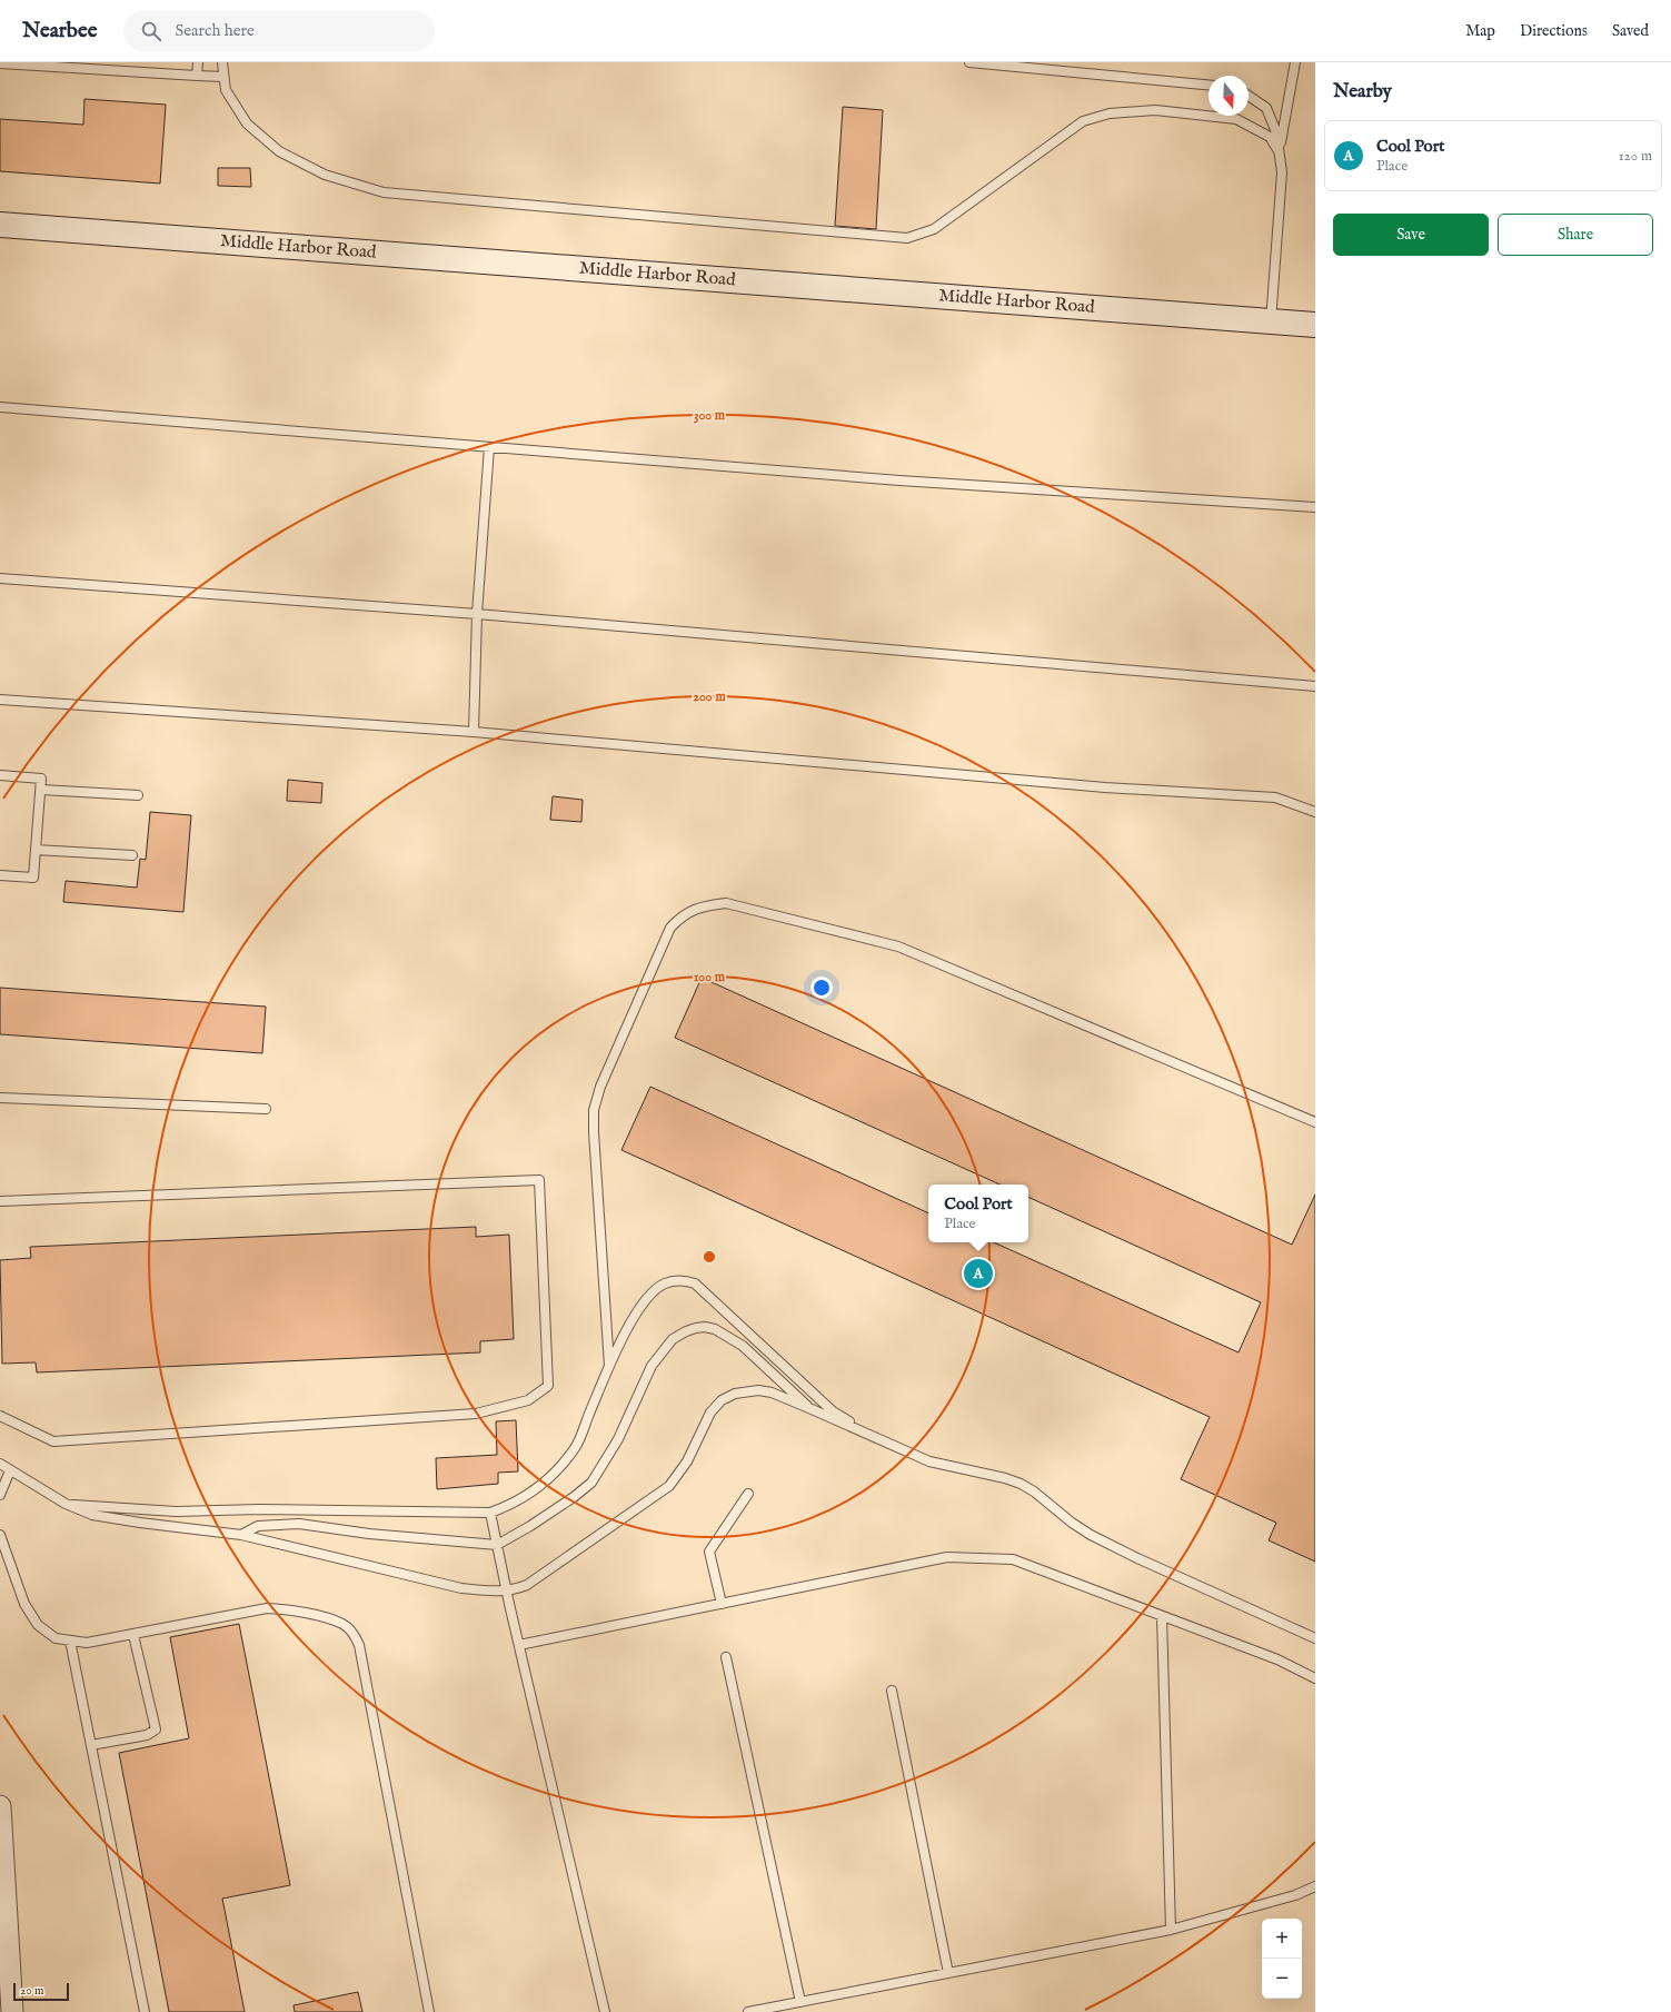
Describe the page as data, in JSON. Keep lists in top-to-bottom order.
{
  "streets": {
    "main road": ["Middle Harbor Road"]
  },
  "scale_bar": "20 m",
  "north": "bottom",
  "page": {
    "header": "Nearbee",
    "search": "Search here",
    "nav": ["Map", "Directions", "Saved"],
    "heading": "Nearby",
    "list": [
      {
        "mark": "A",
        "name": "Cool Port",
        "note": "Place",
        "value": "120 m"
      }
    ],
    "buttons": ["Save", "Share"],
    "popup": ["Cool Port", "Place"],
    "pins": "A",
    "map_buttons": ["+", "−"],
    "scale": "20 m"
  },
  "rings": ["300 m", "200 m", "100 m"]
}
